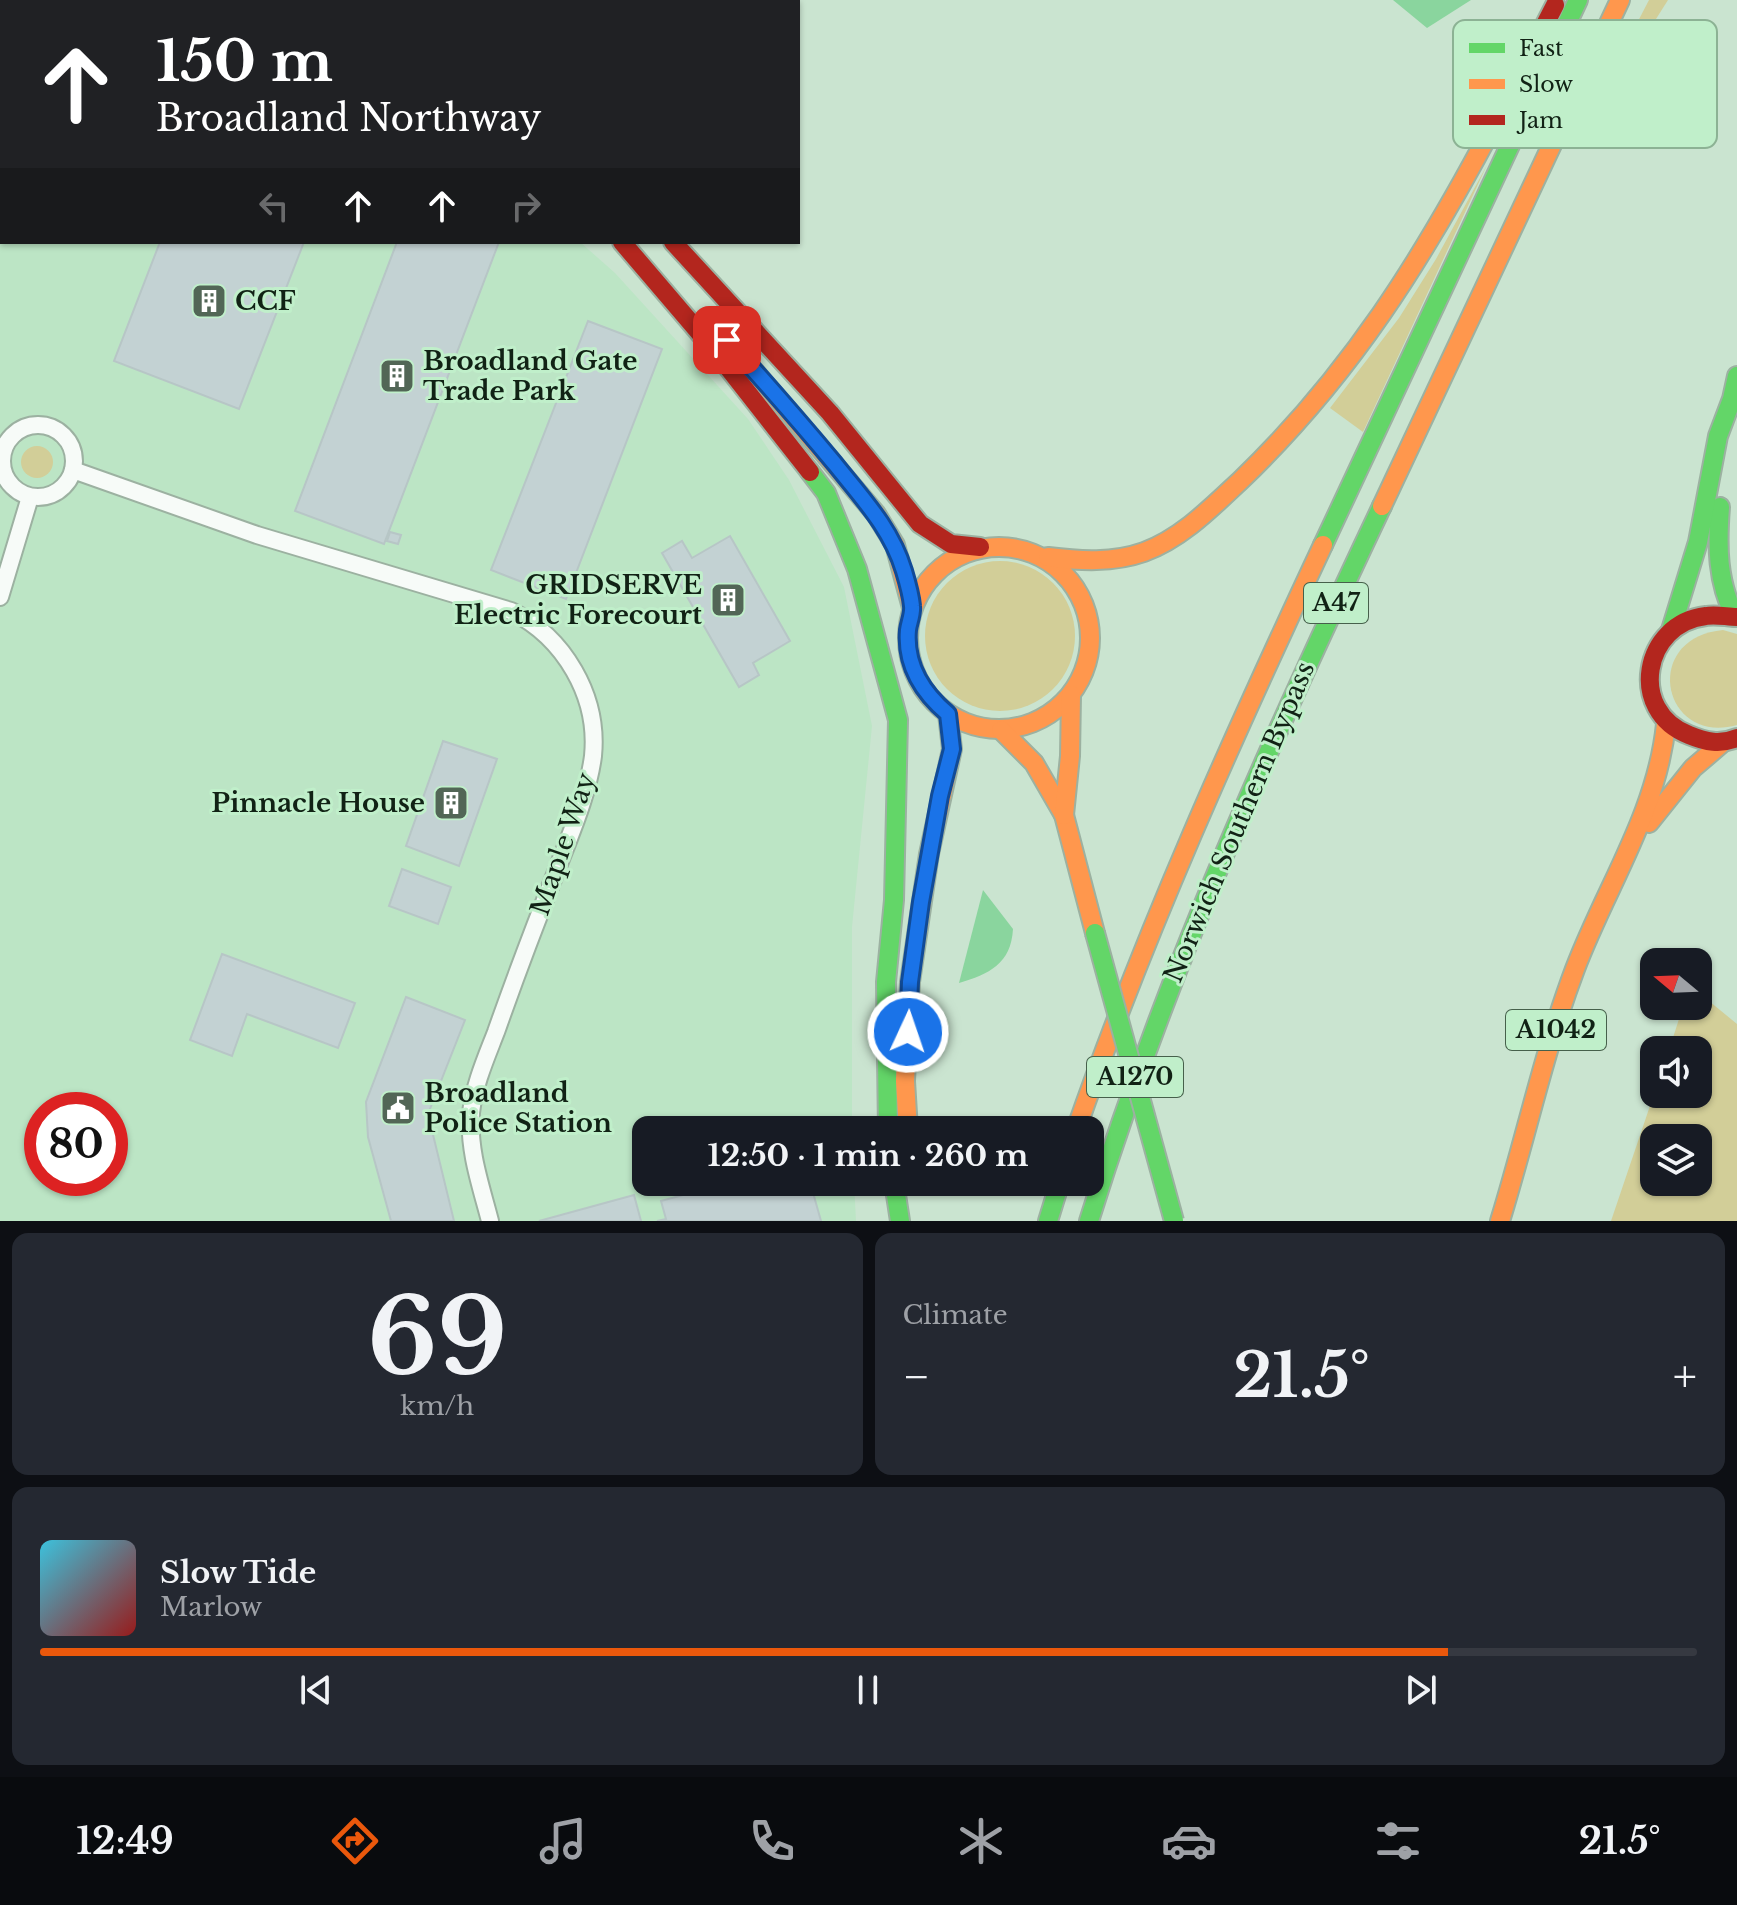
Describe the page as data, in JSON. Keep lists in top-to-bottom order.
{
  "streets": {
    "highway": [
      "A47",
      "Norwich Southern Bypass",
      "A1042",
      "A1270"
    ],
    "street": ["Maple Way"]
  },
  "places": {
    "building": [
      "CCF",
      "Broadland Gate Trade Park",
      "GRIDSERVE Electric Forecourt",
      "Pinnacle House"
    ],
    "public building": ["Broadland Police Station"]
  },
  "legend": ["Fast", "Slow", "Jam"],
  "north": "left",
  "page": {
    "turn": ["150 m", "Broadland Northway"],
    "limit": "80",
    "trip": "12:50 · 1 min · 260 m",
    "tile": [
      ["69", "km/h"],
      "Climate"
    ],
    "heat": ["−", "21.5°", "+"],
    "song": ["Slow Tide", "Marlow"],
    "tabs": ["12:49", "21.5°"]
  }
}
